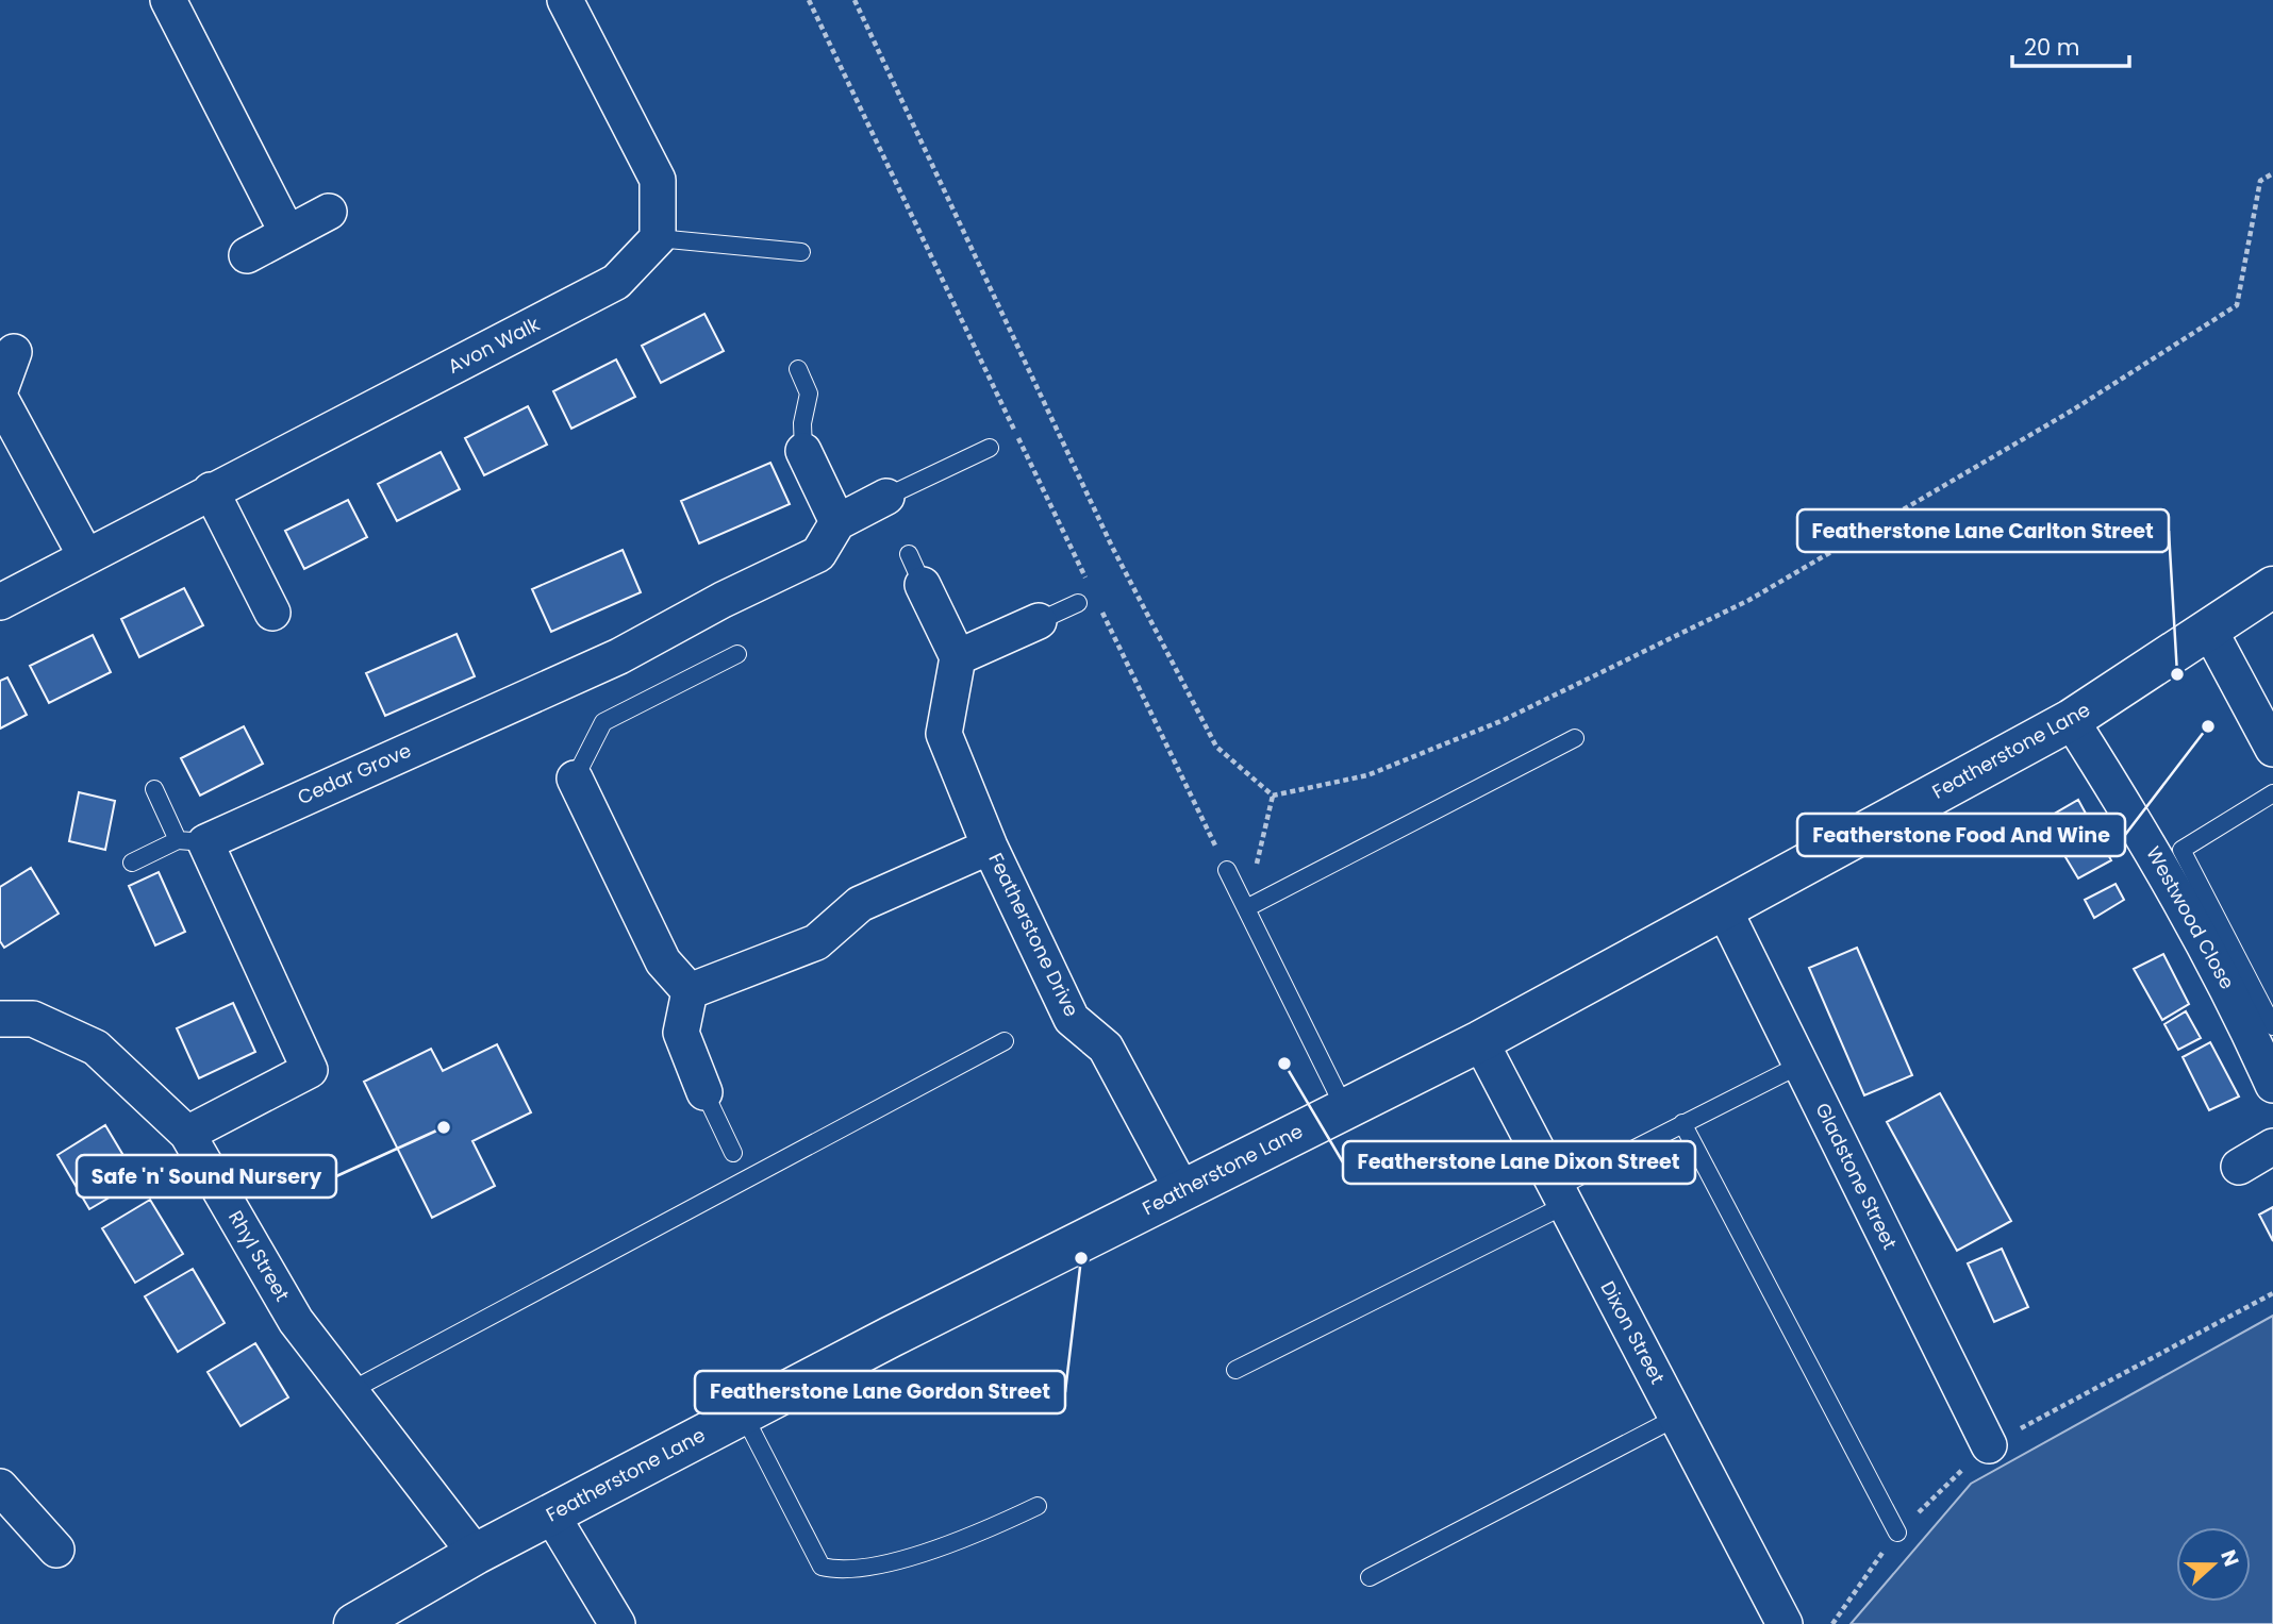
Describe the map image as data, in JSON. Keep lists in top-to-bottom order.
{
  "streets": {
    "main road": ["Featherstone Lane"],
    "street": [
      "Avon Walk",
      "Cedar Grove",
      "Westwood Close",
      "Featherstone Drive",
      "Gladstone Street",
      "Rhyl Street",
      "Dixon Street"
    ]
  },
  "crossings": [
    ["Featherstone Lane", "Westwood Close"],
    ["Featherstone Lane", "Featherstone Drive"],
    ["Featherstone Lane", "Gladstone Street"],
    ["Featherstone Lane", "Rhyl Street"],
    ["Featherstone Lane", "Dixon Street"]
  ],
  "places": [
    "Featherstone Lane Carlton Street",
    "Featherstone Food And Wine",
    "Featherstone Lane Dixon Street",
    "Safe 'n' Sound Nursery",
    "Featherstone Lane Gordon Street"
  ],
  "scale_bar": "20 m",
  "north": "right"
}
